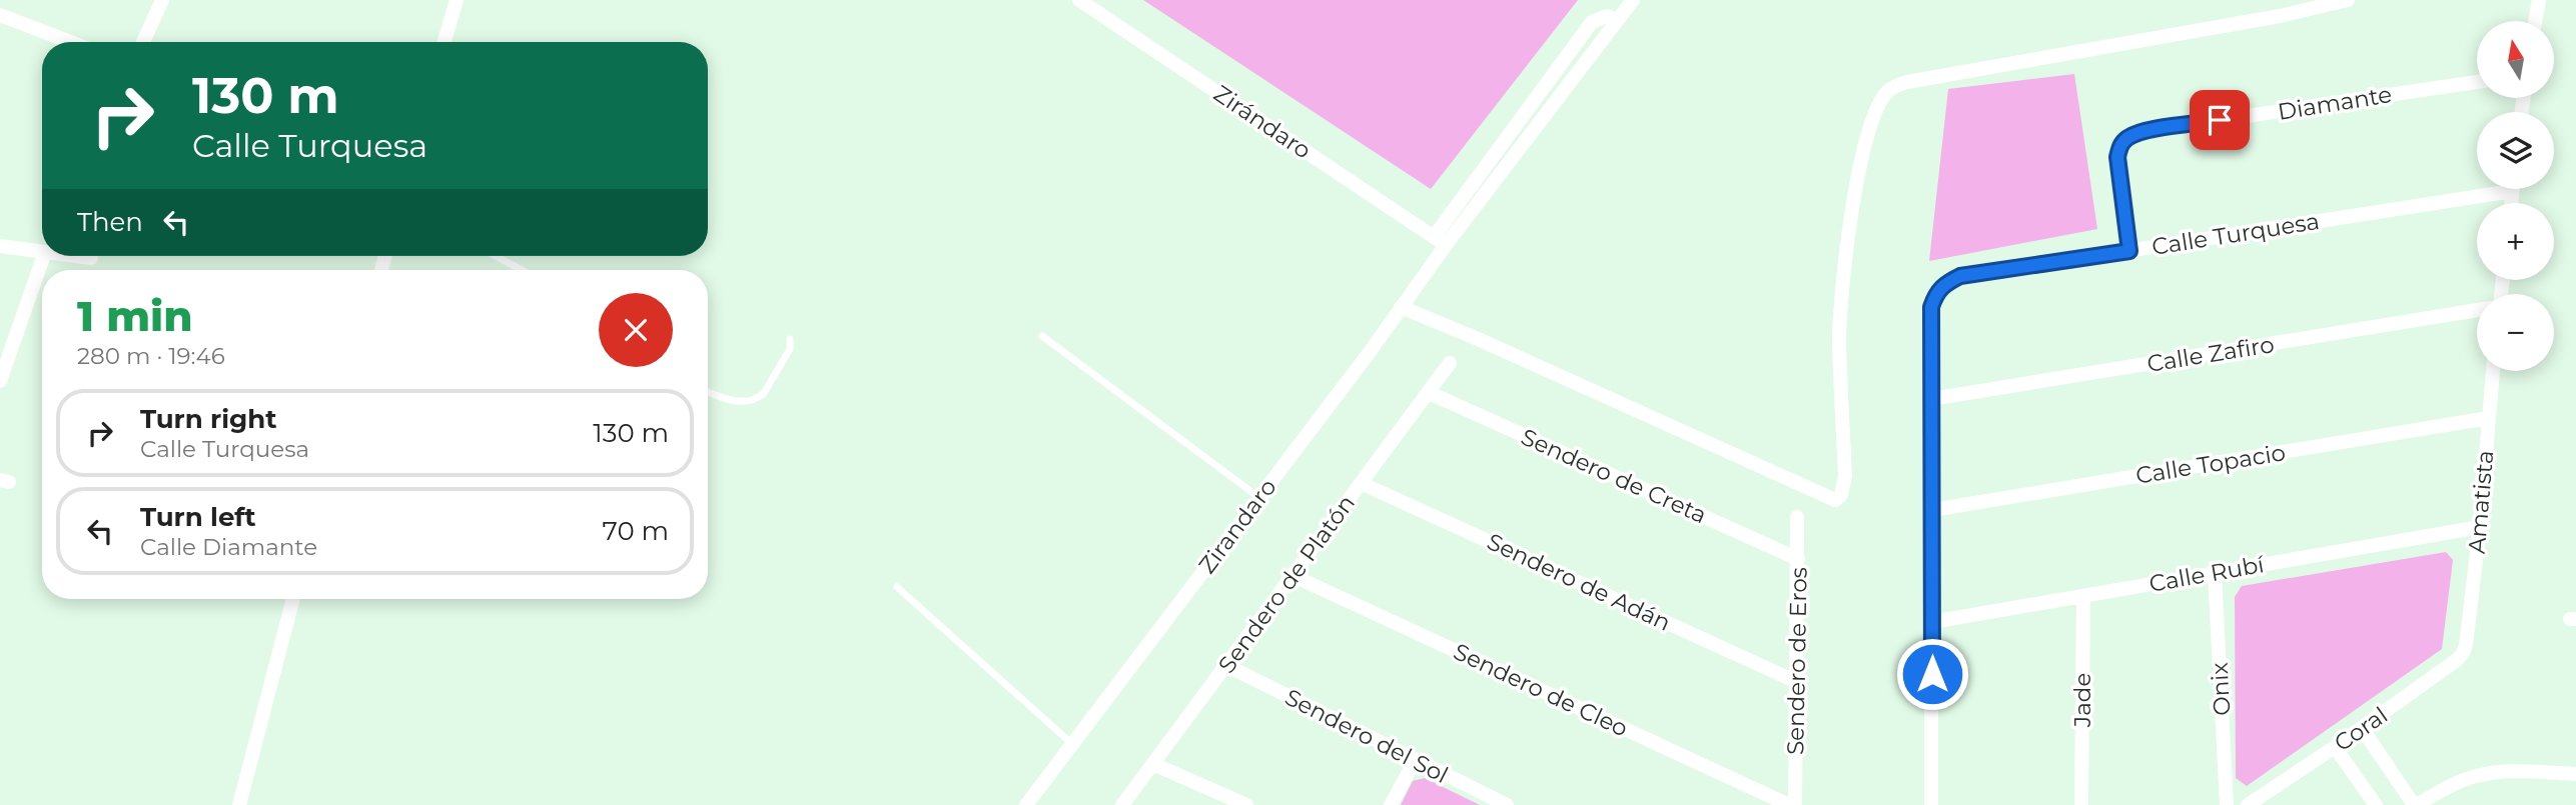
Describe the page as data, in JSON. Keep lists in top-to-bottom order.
{
  "streets": {
    "street": [
      "Diamante",
      "Zirándaro",
      "Calle Turquesa",
      "Calle Zafiro",
      "Calle Topacio",
      "Sendero de Creta",
      "Amatista",
      "Zirandaro",
      "Calle Rubí",
      "Sendero de Adán",
      "Sendero de Platón",
      "Sendero de Eros",
      "Onix",
      "Sendero de Cleo",
      "Jade",
      "Coral",
      "Sendero del Sol"
    ]
  },
  "crossings": [
    ["Diamante", "Calle Turquesa"],
    ["Zirándaro", "Zirandaro"],
    ["Calle Turquesa", "Calle Zafiro"],
    ["Calle Topacio", "Amatista"],
    ["Sendero de Creta", "Sendero de Platón"],
    ["Sendero de Creta", "Sendero de Eros"],
    ["Amatista", "Calle Rubí"],
    ["Amatista", "Coral"],
    ["Calle Rubí", "Onix"],
    ["Calle Rubí", "Jade"],
    ["Sendero de Adán", "Sendero de Platón"],
    ["Sendero de Adán", "Sendero de Eros"],
    ["Sendero de Platón", "Sendero de Cleo"],
    ["Sendero de Platón", "Sendero del Sol"]
  ],
  "north": "top",
  "page": {
    "map_buttons": ["+", "−"],
    "turn": ["130 m", "Calle Turquesa"],
    "then": "Then",
    "heading": ["1 min", "280 m · 19:46"],
    "list": [
      {
        "name": "Turn right",
        "note": "Calle Turquesa",
        "value": "130 m"
      },
      {
        "name": "Turn left",
        "note": "Calle Diamante",
        "value": "70 m"
      }
    ]
  }
}
